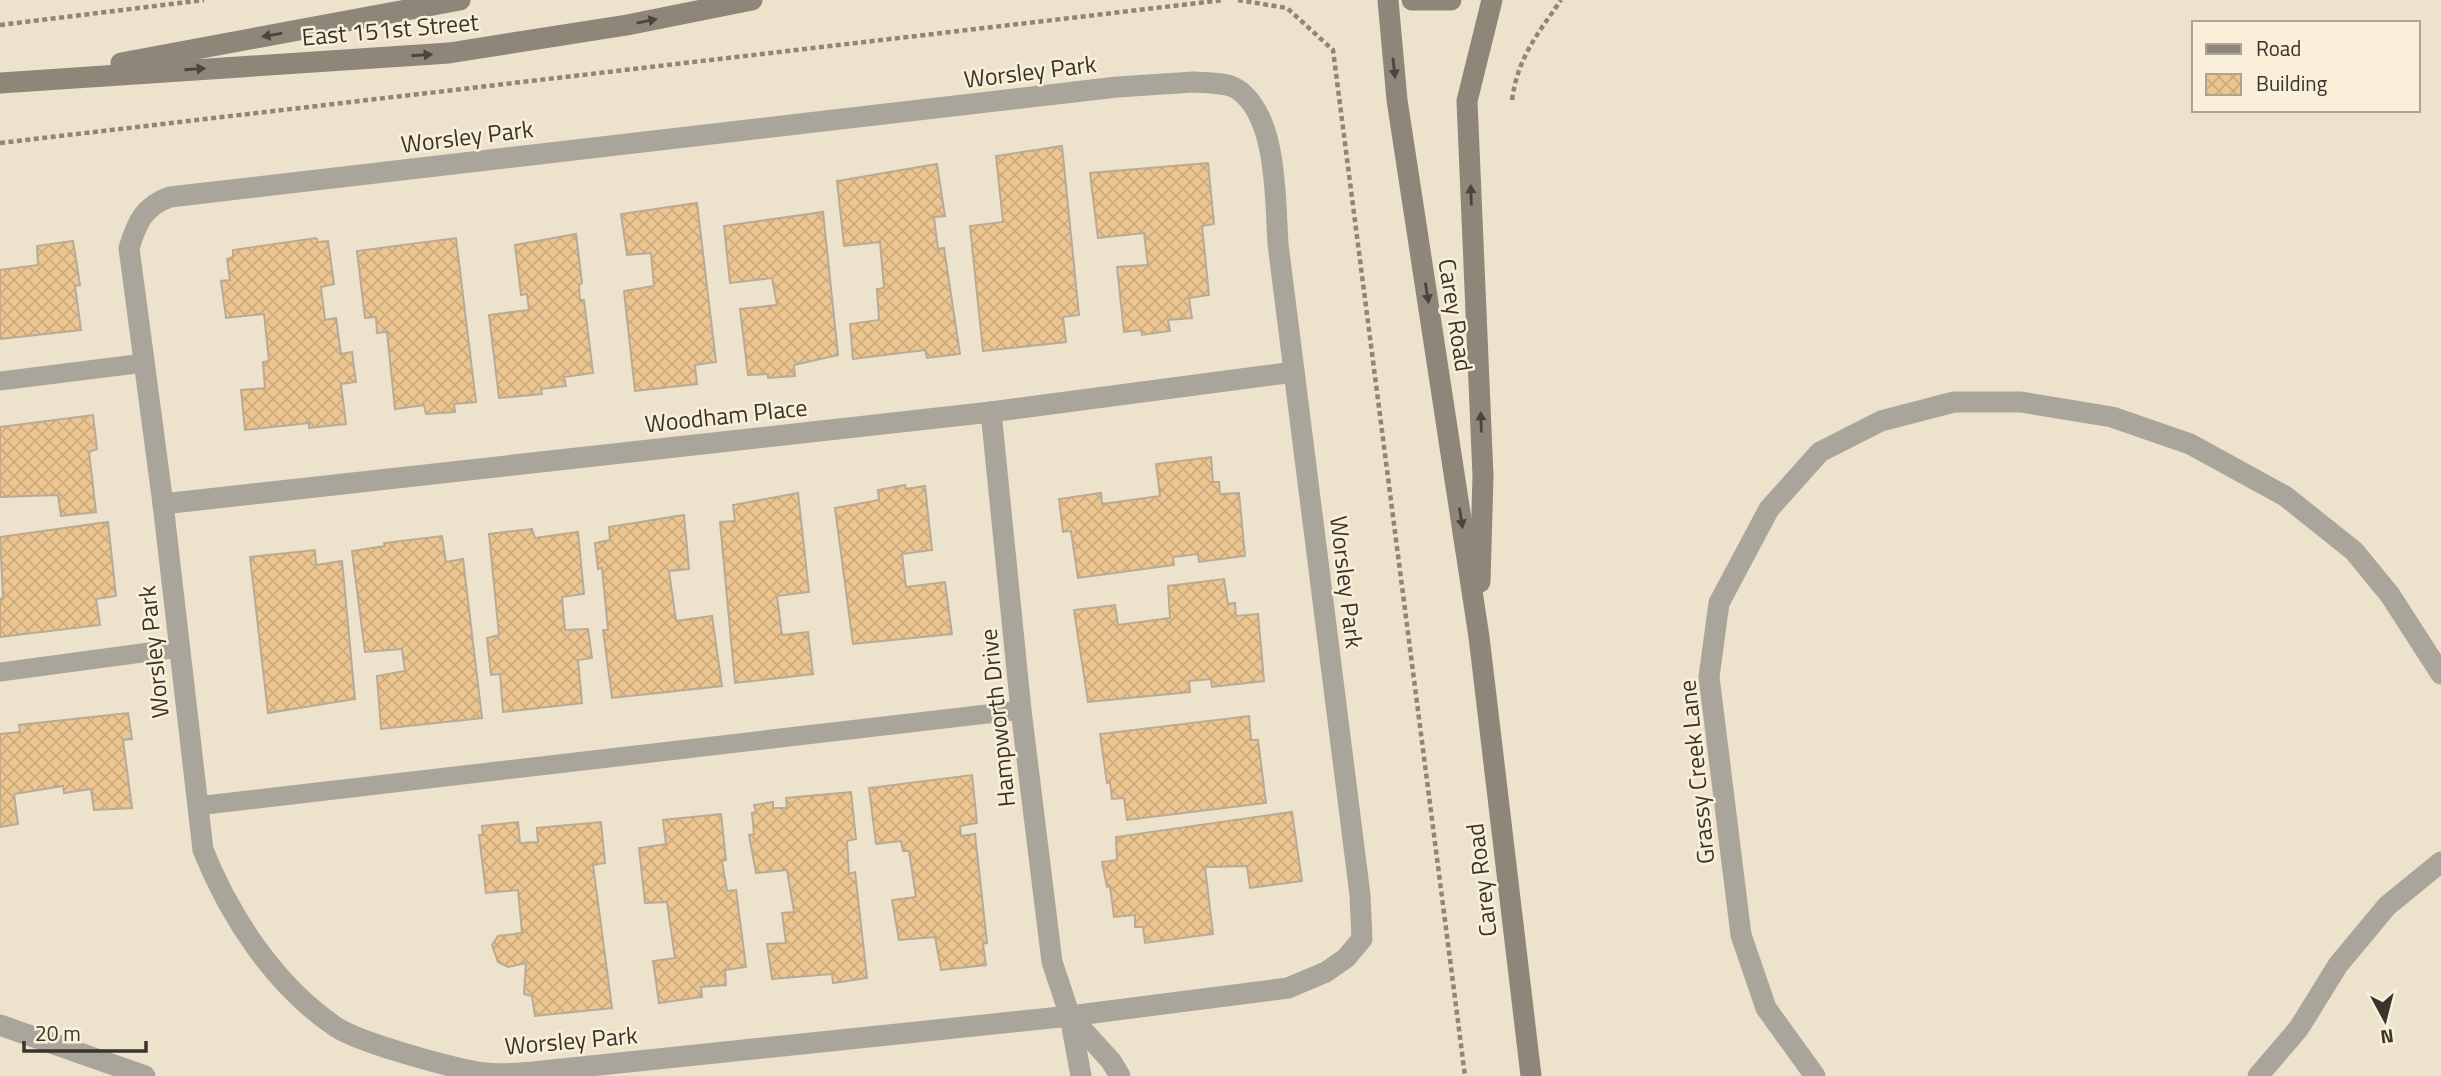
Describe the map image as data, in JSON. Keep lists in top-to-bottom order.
{
  "streets": {
    "street": [
      "East 151st Street",
      "Worsley Park",
      "Carey Road",
      "Woodham Place",
      "Hampworth Drive",
      "Grassy Creek Lane"
    ]
  },
  "crossings": [
    ["Worsley Park", "Woodham Place"],
    ["Worsley Park", "Hampworth Drive"],
    ["Woodham Place", "Hampworth Drive"]
  ],
  "legend": ["Road", "Building"],
  "scale_bar": "20 m",
  "north": "bottom"
}
